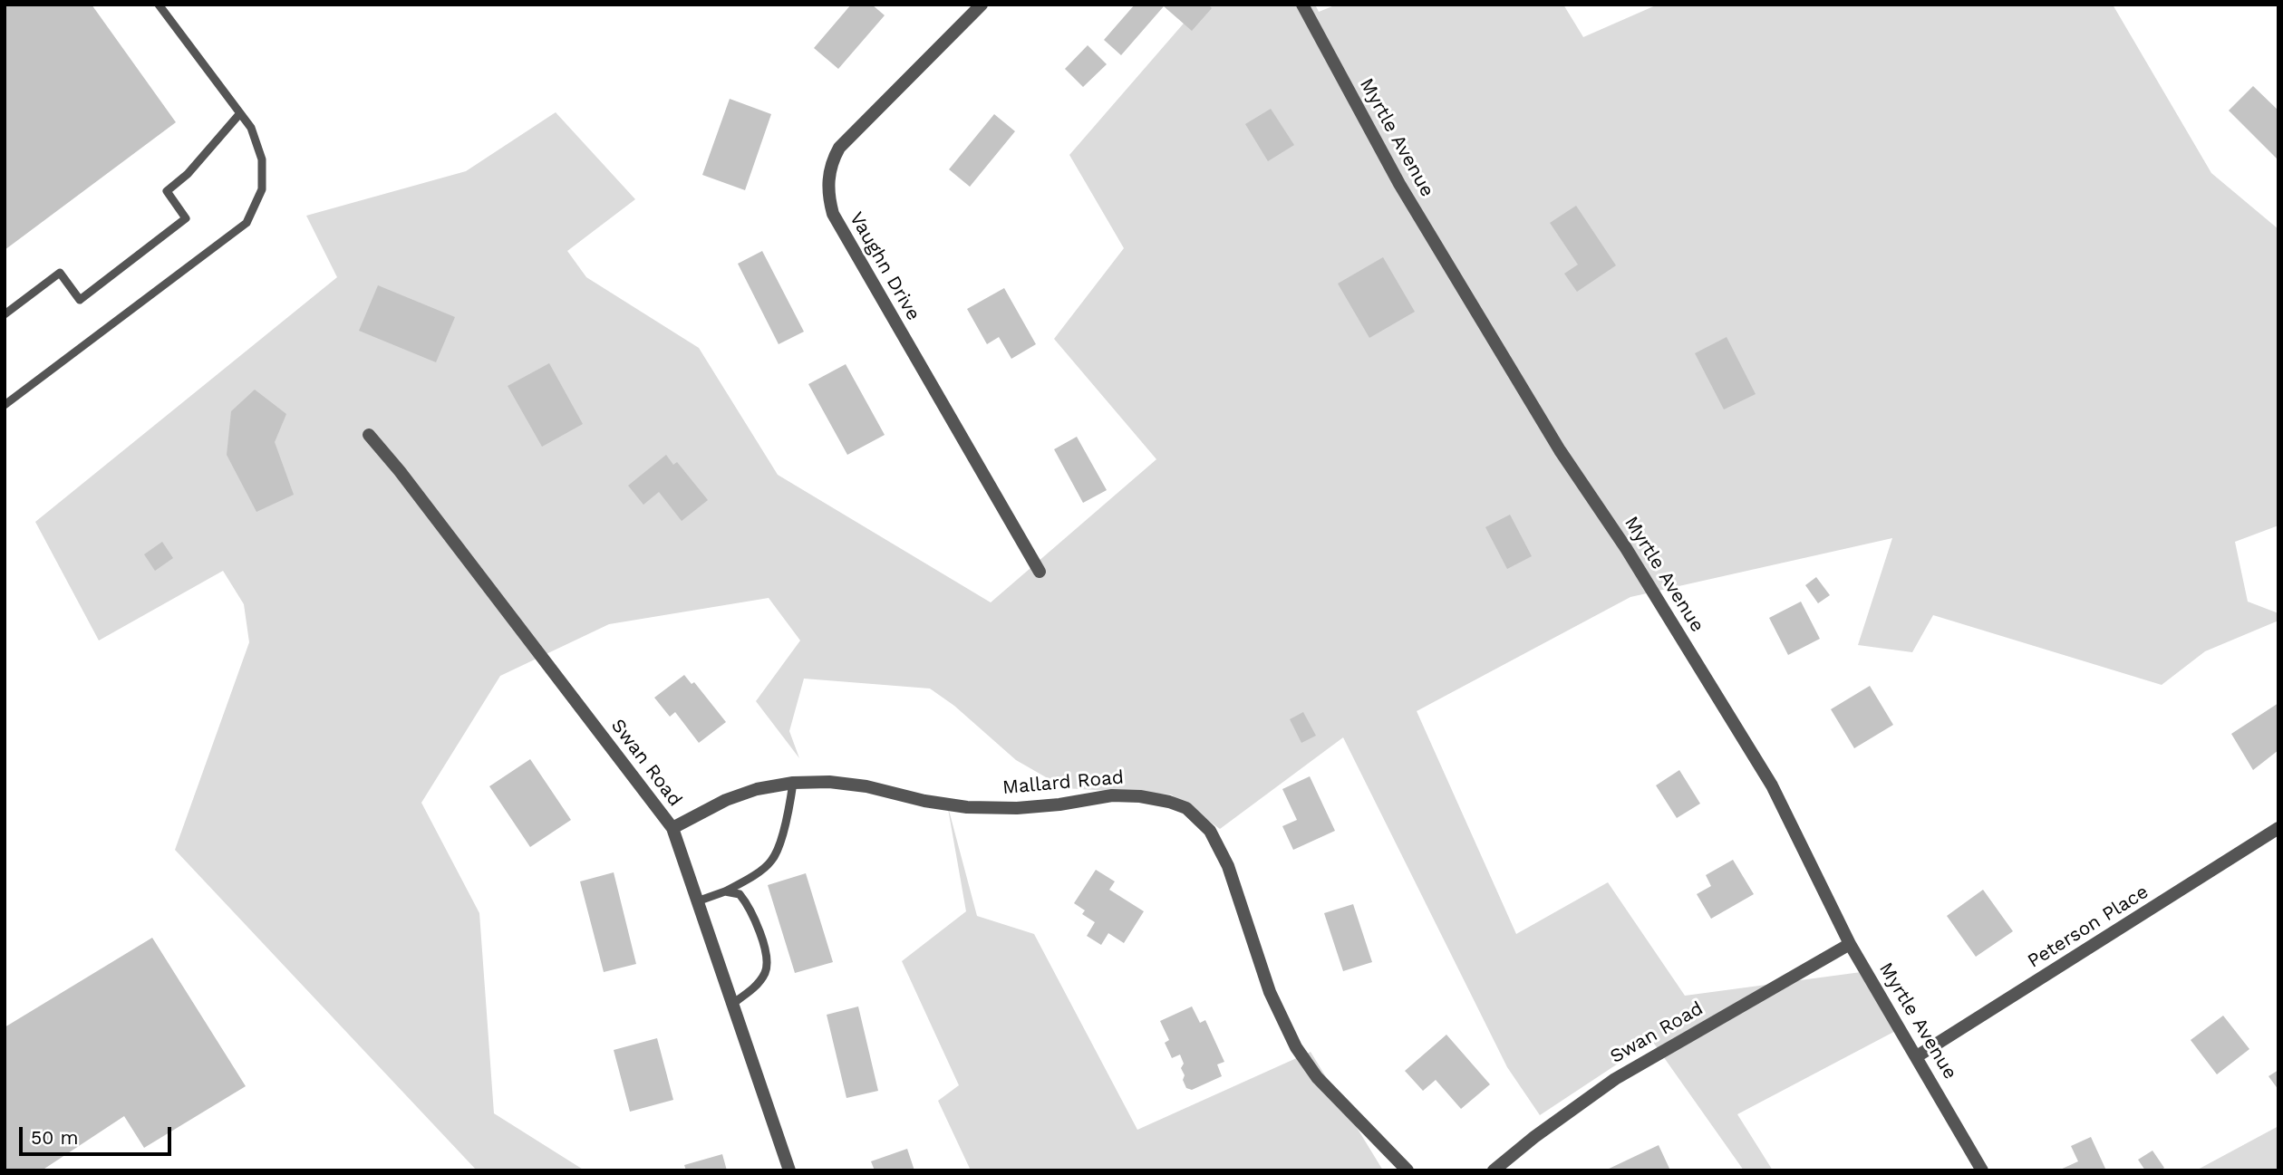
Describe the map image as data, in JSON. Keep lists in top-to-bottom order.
{
  "streets": {
    "street": [
      "Myrtle Avenue",
      "Vaughn Drive",
      "Swan Road",
      "Mallard Road",
      "Peterson Place"
    ]
  },
  "crossings": [
    ["Myrtle Avenue", "Swan Road"],
    ["Myrtle Avenue", "Peterson Place"],
    ["Swan Road", "Mallard Road"]
  ],
  "scale_bar": "50 m"
}
